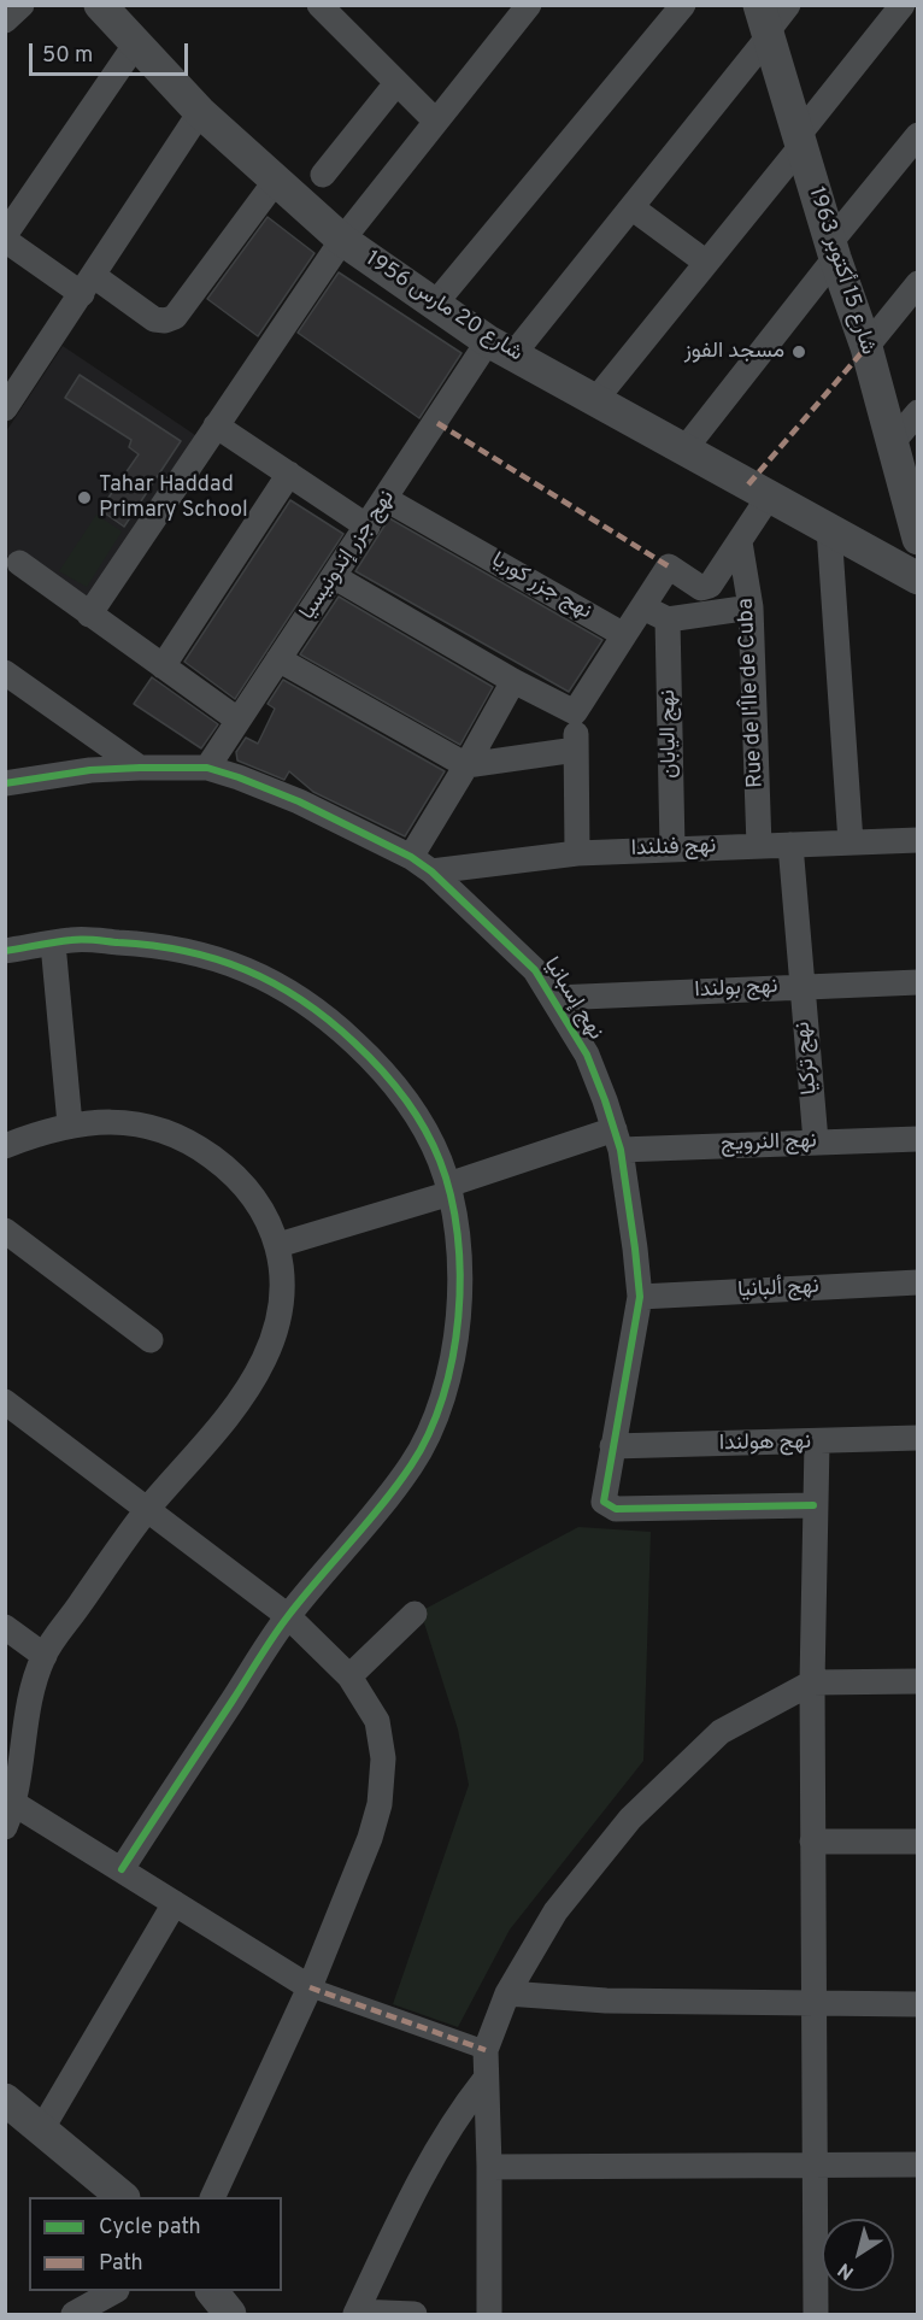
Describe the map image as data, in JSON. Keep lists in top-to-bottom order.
{
  "streets": {
    "street": [
      "شارع 15 أكتوبر 1963",
      "شارع 20 مارس 1956",
      "نهج جزر إندونيسيا",
      "نهج جزر كوريا",
      "Rue de l'Île de Cuba",
      "نهج اليابان",
      "نهج فنلندا",
      "نهج بولندا",
      "نهج إسبانيا",
      "نهج تركيا",
      "نهج النرويج",
      "نهج ألبانيا",
      "نهج هولندا"
    ]
  },
  "crossings": [
    ["شارع 15 أكتوبر 1963", "نهج جزر إندونيسيا"],
    ["شارع 20 مارس 1956", "نهج جزر إندونيسيا"],
    ["نهج جزر إندونيسيا", "نهج جزر كوريا"],
    ["نهج جزر إندونيسيا", "نهج إسبانيا"],
    ["Rue de l'Île de Cuba", "نهج فنلندا"],
    ["نهج اليابان", "نهج فنلندا"],
    ["نهج فنلندا", "نهج إسبانيا"],
    ["نهج فنلندا", "نهج تركيا"],
    ["نهج بولندا", "نهج إسبانيا"],
    ["نهج بولندا", "نهج تركيا"],
    ["نهج إسبانيا", "نهج النرويج"],
    ["نهج إسبانيا", "نهج ألبانيا"],
    ["نهج إسبانيا", "نهج هولندا"],
    ["نهج تركيا", "نهج النرويج"]
  ],
  "places": ["مسجد الفوز", "Tahar Haddad Primary School"],
  "legend": ["Cycle path", "Path"],
  "scale_bar": "50 m",
  "north": "bottom left"
}
